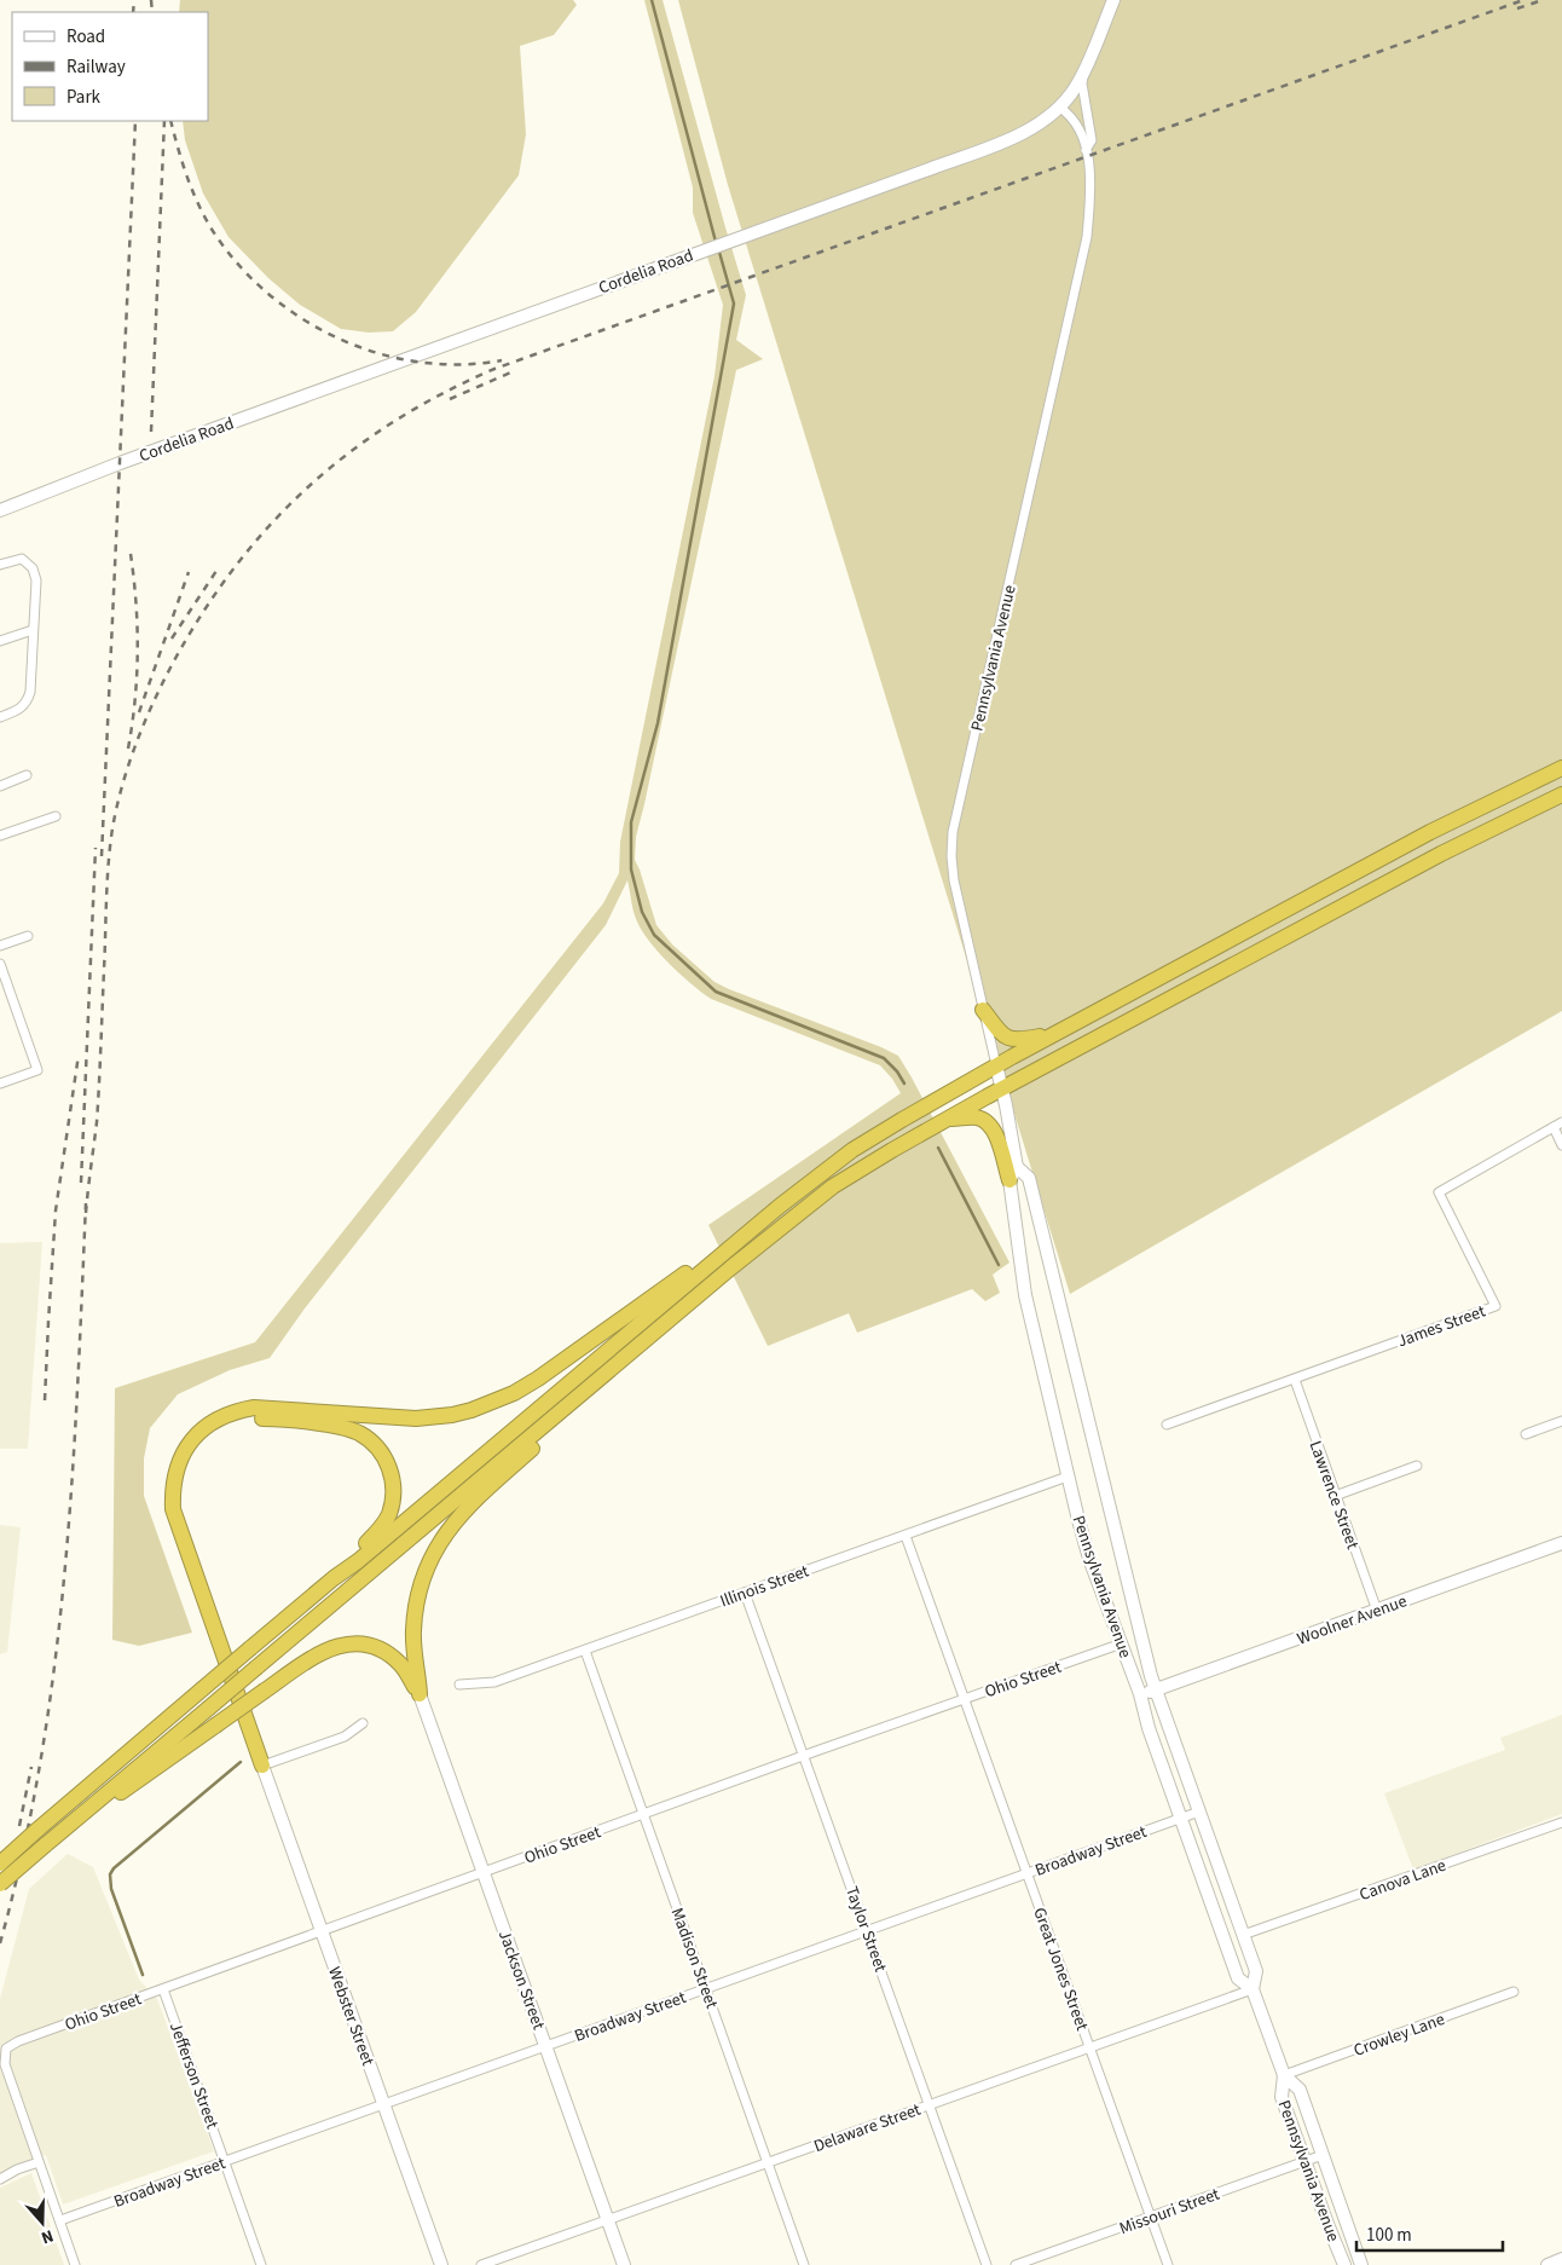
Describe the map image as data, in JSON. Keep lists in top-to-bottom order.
{
  "streets": {
    "main road": [
      "Cordelia Road",
      "Pennsylvania Avenue",
      "Woolner Avenue",
      "Jackson Street",
      "Webster Street"
    ],
    "street": [
      "James Street",
      "Lawrence Street",
      "Illinois Street",
      "Ohio Street",
      "Broadway Street",
      "Canova Lane",
      "Taylor Street",
      "Madison Street",
      "Great Jones Street",
      "Crowley Lane",
      "Jefferson Street",
      "Delaware Street",
      "Missouri Street"
    ]
  },
  "crossings": [
    ["Cordelia Road", "Pennsylvania Avenue"],
    ["Pennsylvania Avenue", "Illinois Street"],
    ["Pennsylvania Avenue", "Woolner Avenue"],
    ["Pennsylvania Avenue", "Ohio Street"],
    ["Pennsylvania Avenue", "Broadway Street"],
    ["Pennsylvania Avenue", "Canova Lane"],
    ["Pennsylvania Avenue", "Crowley Lane"],
    ["Pennsylvania Avenue", "Delaware Street"],
    ["Pennsylvania Avenue", "Missouri Street"],
    ["James Street", "Lawrence Street"],
    ["Lawrence Street", "Woolner Avenue"],
    ["Illinois Street", "Taylor Street"],
    ["Illinois Street", "Madison Street"],
    ["Illinois Street", "Great Jones Street"],
    ["Ohio Street", "Taylor Street"],
    ["Ohio Street", "Madison Street"],
    ["Ohio Street", "Great Jones Street"],
    ["Ohio Street", "Jackson Street"],
    ["Ohio Street", "Webster Street"],
    ["Ohio Street", "Jefferson Street"],
    ["Broadway Street", "Taylor Street"],
    ["Broadway Street", "Madison Street"],
    ["Broadway Street", "Great Jones Street"],
    ["Broadway Street", "Jackson Street"],
    ["Broadway Street", "Webster Street"],
    ["Broadway Street", "Jefferson Street"],
    ["Taylor Street", "Delaware Street"],
    ["Madison Street", "Delaware Street"],
    ["Great Jones Street", "Delaware Street"],
    ["Great Jones Street", "Missouri Street"],
    ["Jackson Street", "Delaware Street"]
  ],
  "legend": ["Road", "Railway", "Park"],
  "scale_bar": "100 m",
  "north": "bottom"
}
